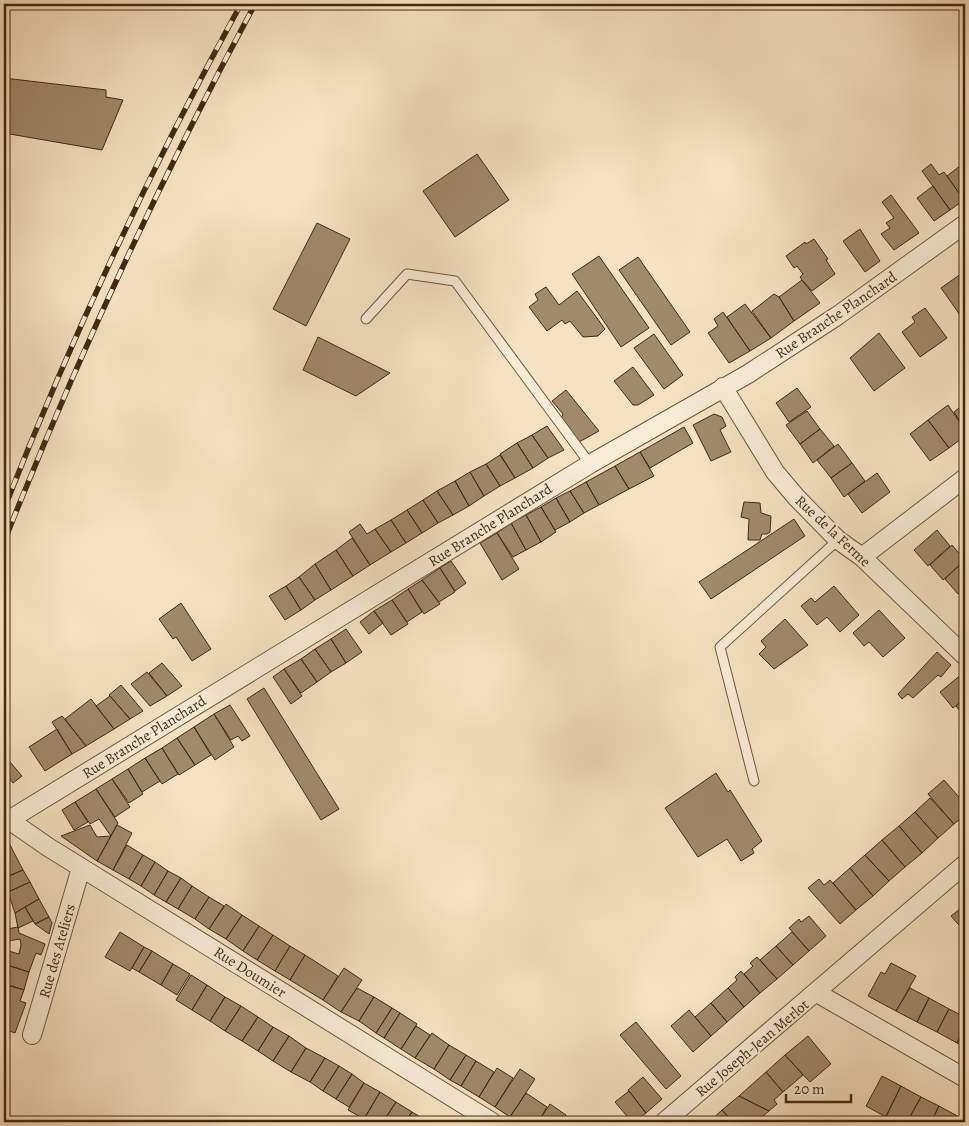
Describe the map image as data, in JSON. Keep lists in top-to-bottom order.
{
  "streets": {
    "street": [
      "Rue Branche Planchard",
      "Rue de la Ferme",
      "Rue des Ateliers",
      "Rue Doumier",
      "Rue Joseph-Jean Merlot"
    ]
  },
  "crossings": [
    ["Rue Branche Planchard", "Rue de la Ferme"],
    ["Rue Branche Planchard", "Rue Doumier"],
    ["Rue des Ateliers", "Rue Doumier"]
  ],
  "scale_bar": "20 m"
}
